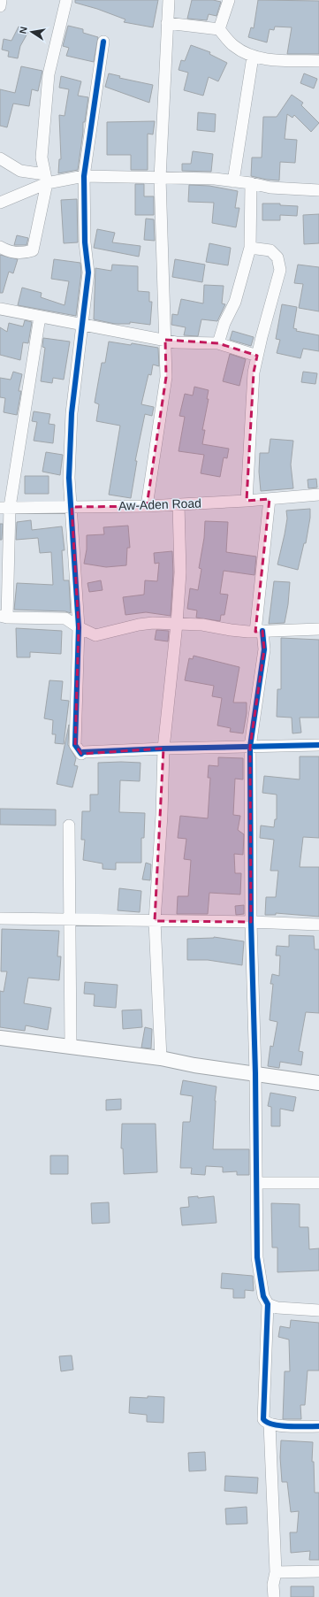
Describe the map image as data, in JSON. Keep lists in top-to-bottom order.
{
  "streets": {
    "street": ["Aw-Aden Road"]
  },
  "north": "left"
}
